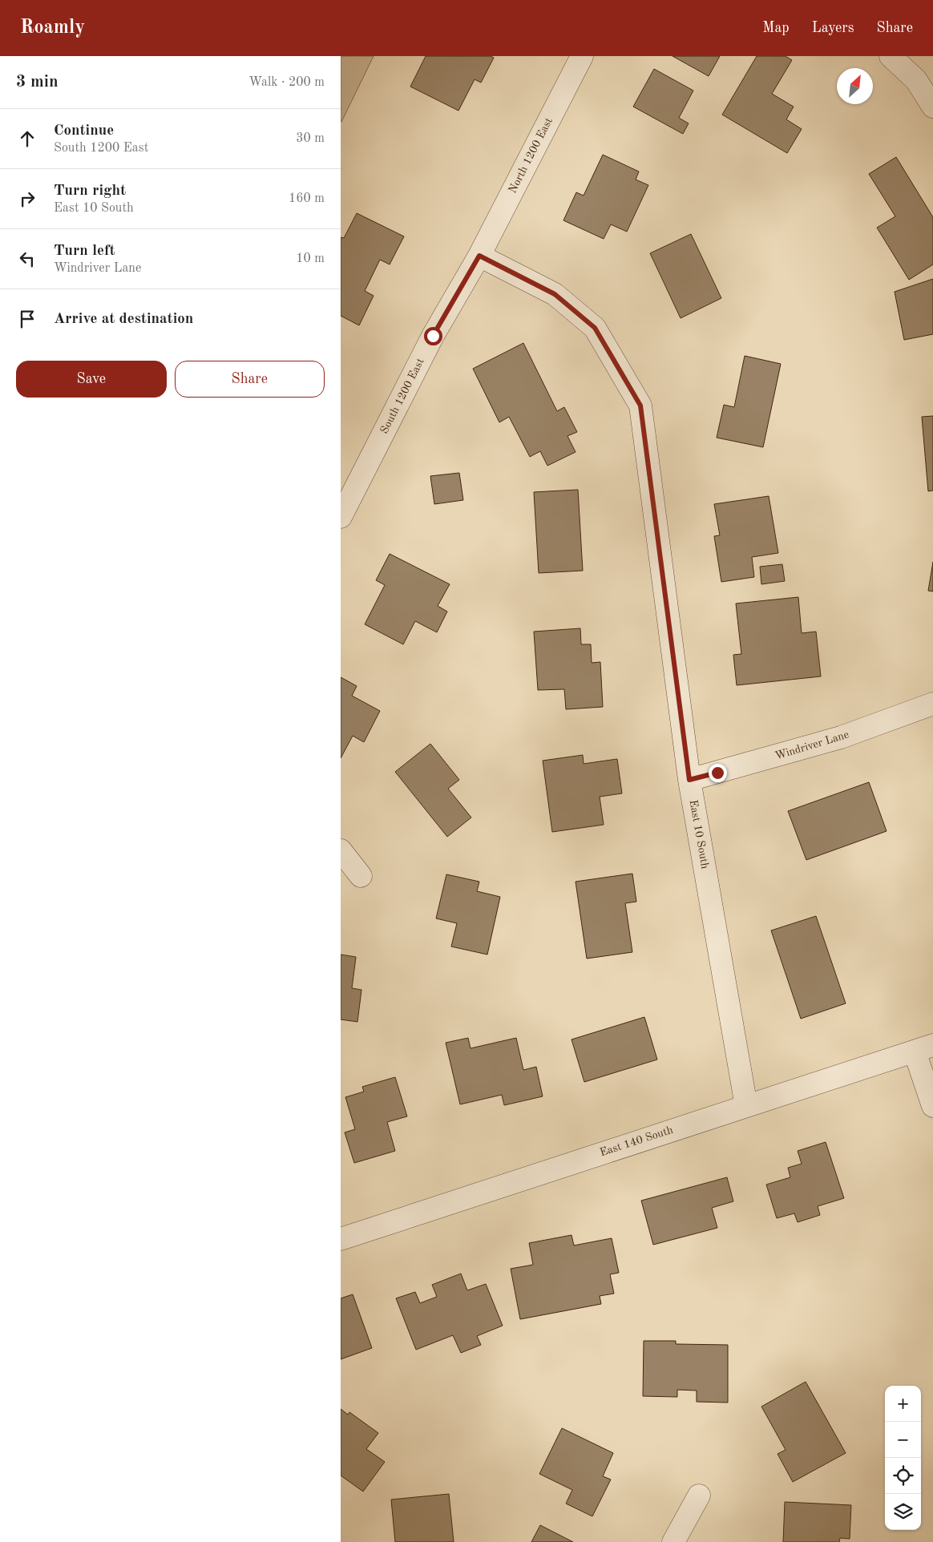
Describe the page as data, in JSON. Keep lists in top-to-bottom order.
{
  "streets": {
    "street": [
      "North 1200 East",
      "South 1200 East",
      "Windriver Lane",
      "East 10 South",
      "East 140 South"
    ]
  },
  "crossings": [
    ["North 1200 East", "South 1200 East"],
    ["North 1200 East", "East 10 South"],
    ["South 1200 East", "East 10 South"],
    ["Windriver Lane", "East 10 South"],
    ["East 10 South", "East 140 South"]
  ],
  "north": "top right",
  "page": {
    "header": "Roamly",
    "nav": ["Map", "Layers", "Share"],
    "heading": ["3 min", "Walk · 200 m"],
    "list": [
      ["Continue", "South 1200 East", "30 m"],
      ["Turn right", "East 10 South", "160 m"],
      ["Turn left", "Windriver Lane", "10 m"],
      "Arrive at destination"
    ],
    "buttons": ["Save", "Share"],
    "map_buttons": ["+", "−"]
  }
}
